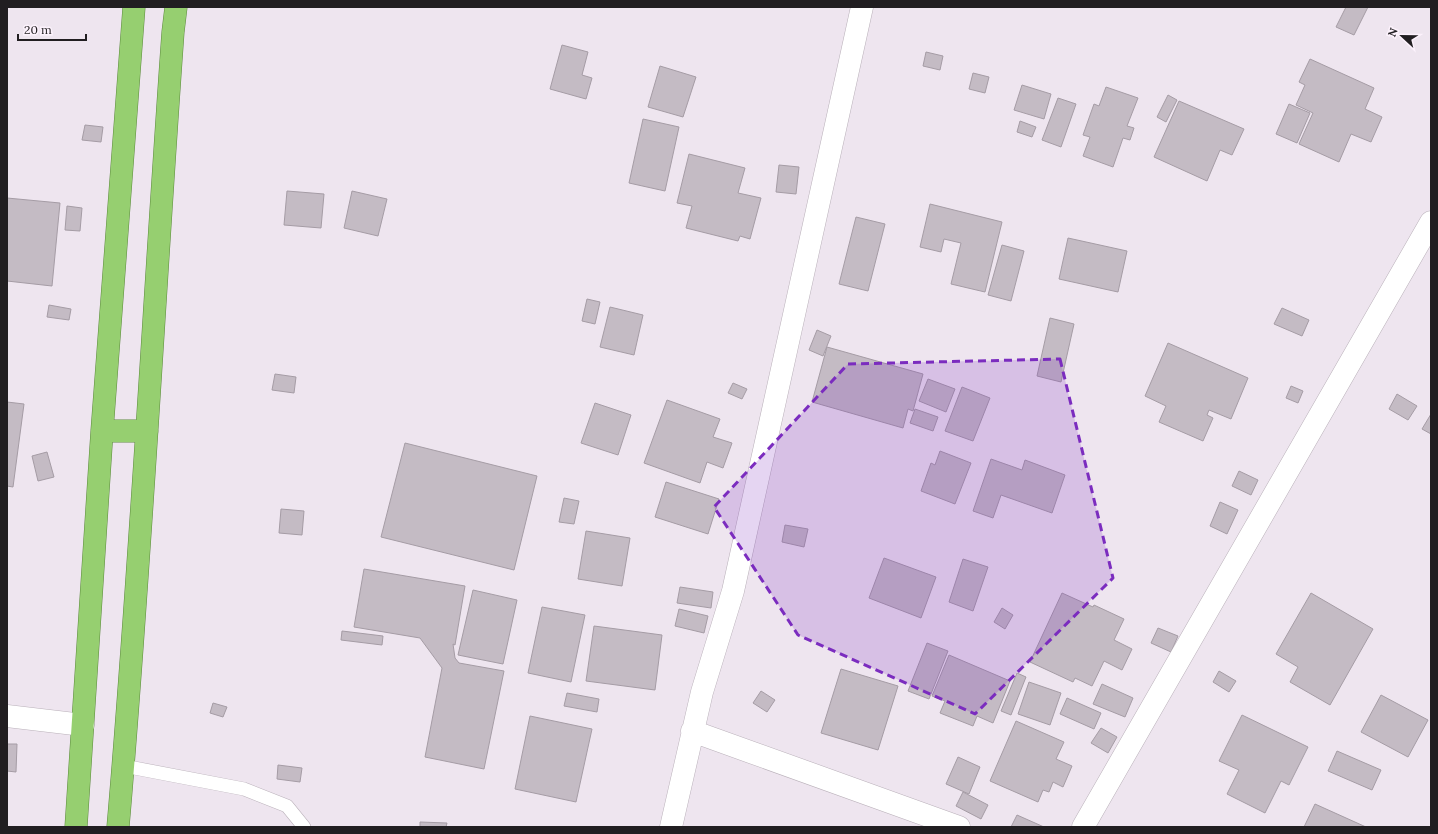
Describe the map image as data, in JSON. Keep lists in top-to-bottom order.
{
  "scale_bar": "20 m",
  "north": "left"
}
